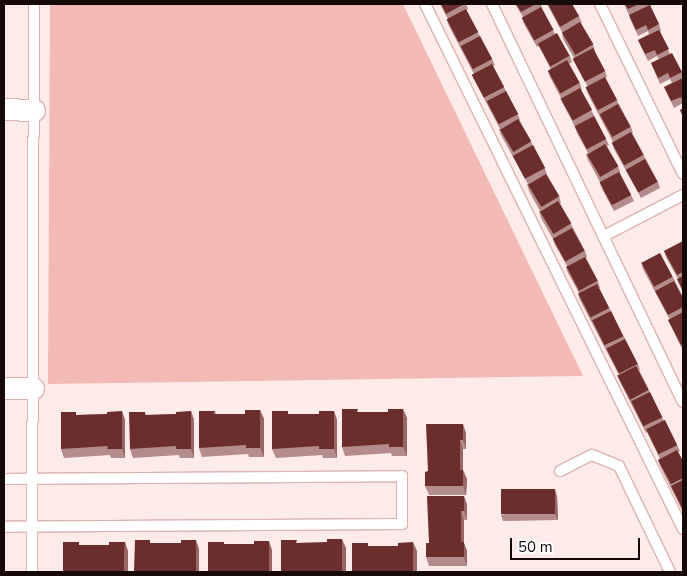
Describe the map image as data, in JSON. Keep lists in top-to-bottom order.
{
  "scale_bar": "50 m"
}
